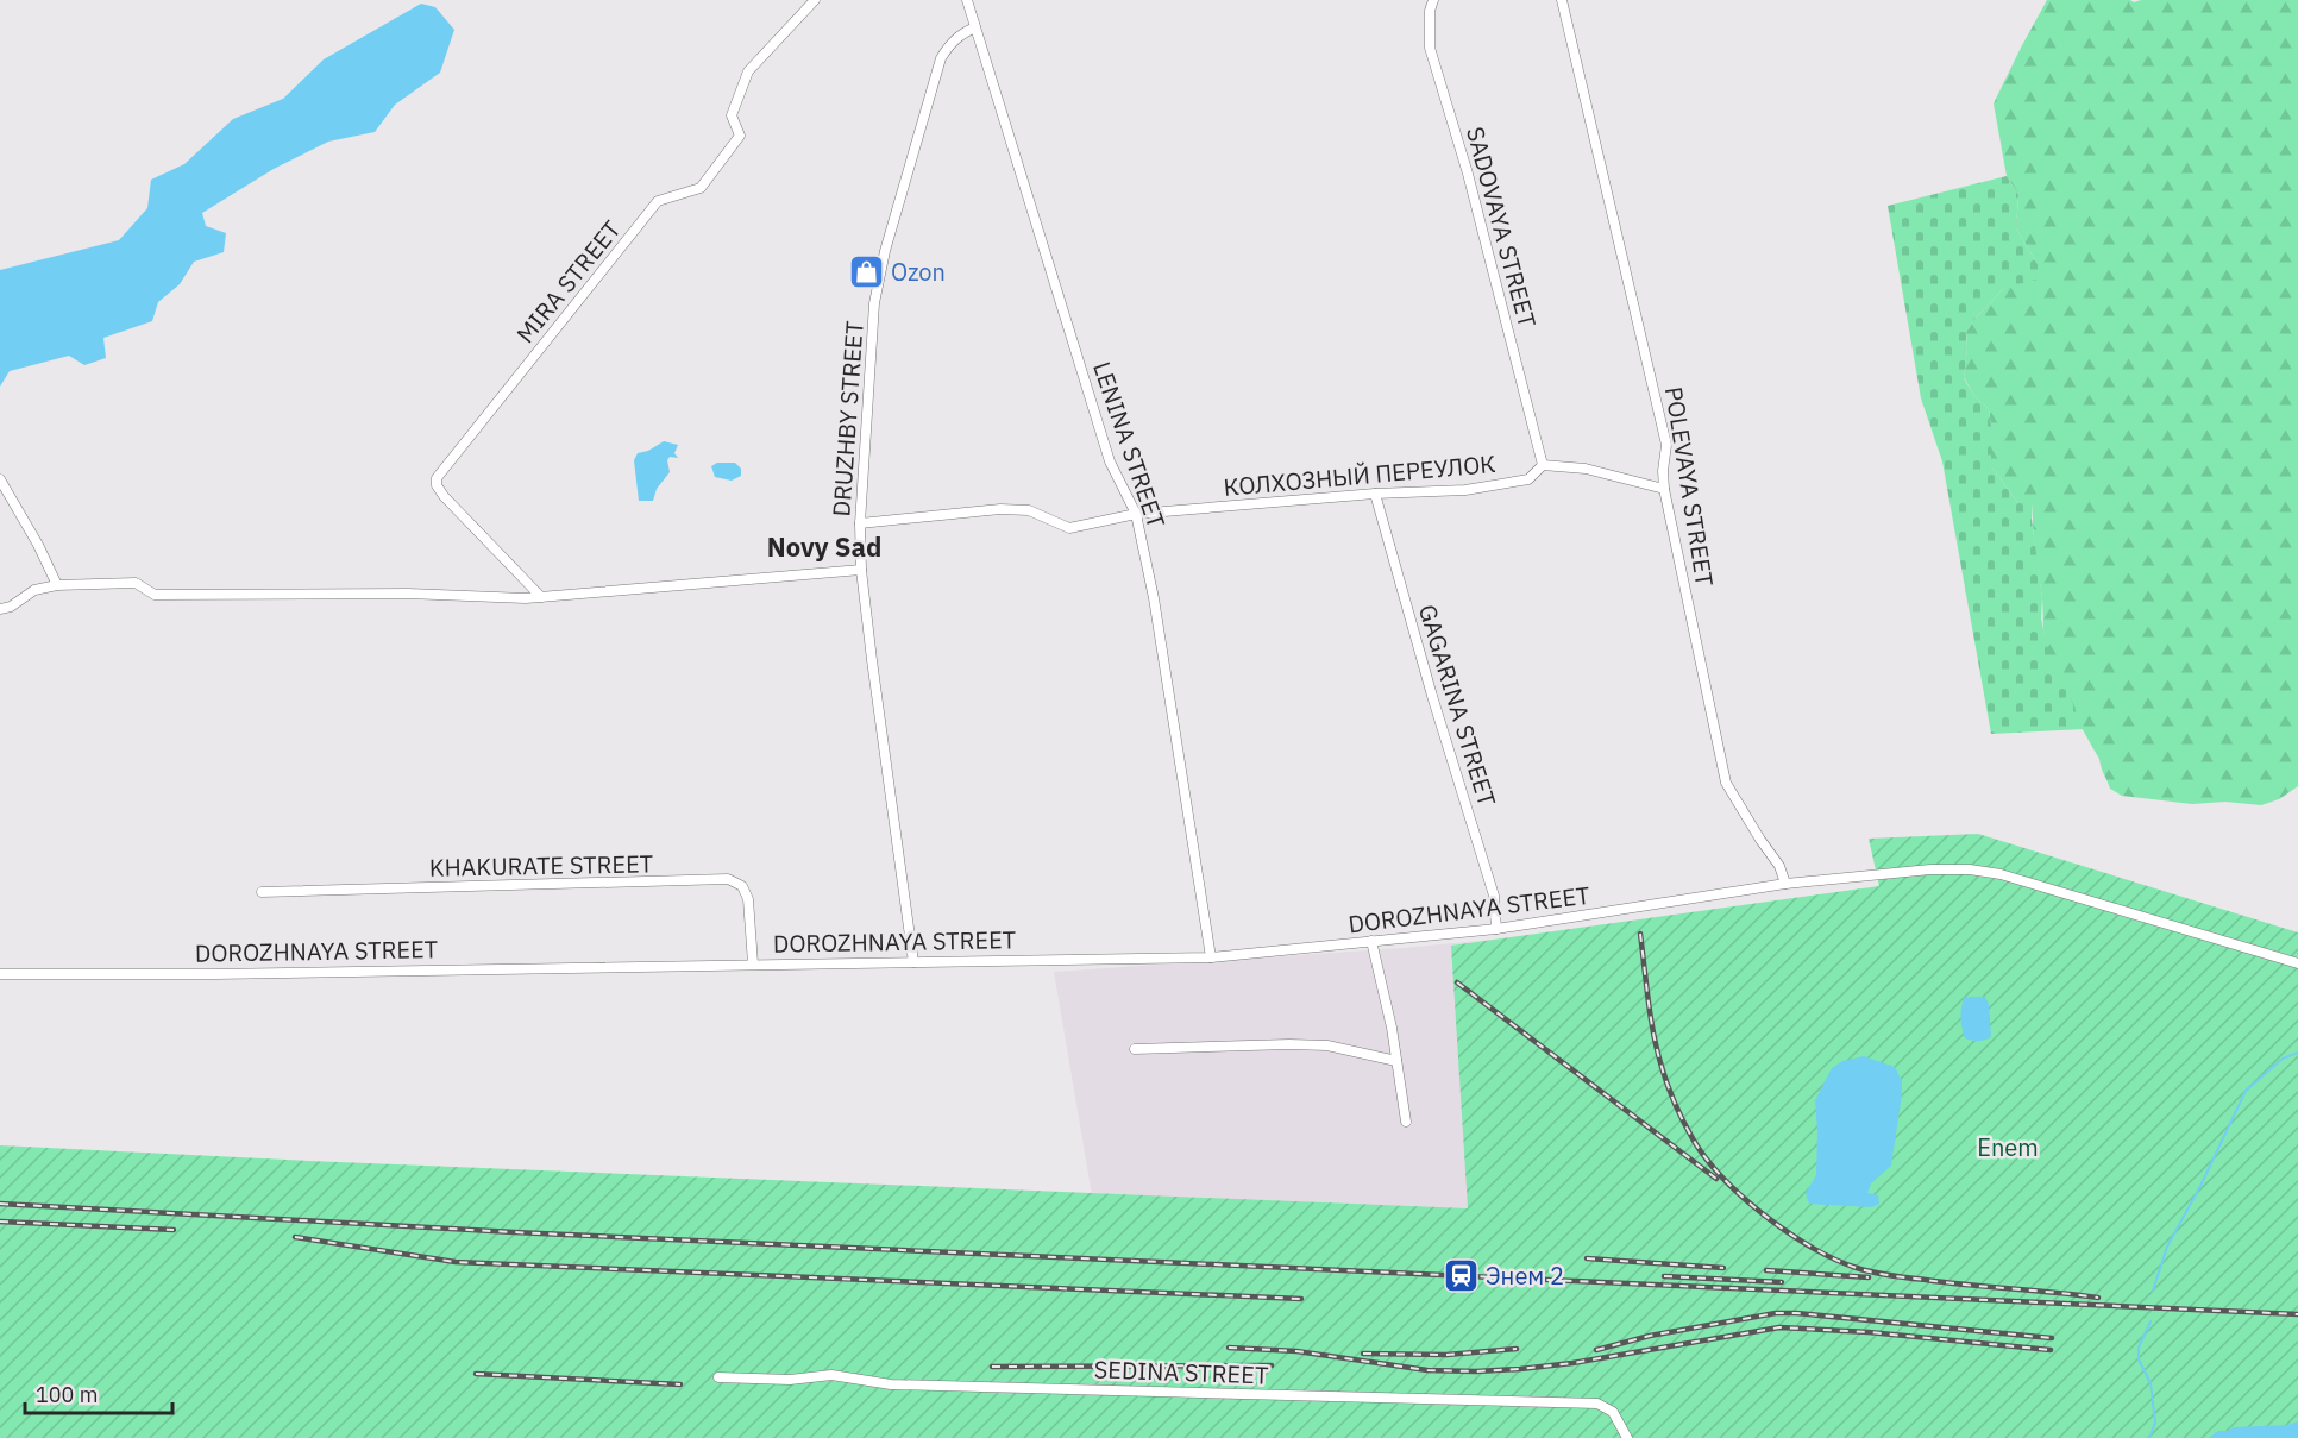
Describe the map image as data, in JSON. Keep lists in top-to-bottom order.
{
  "streets": {
    "street": [
      "SADOVAYA STREET",
      "MIRA STREET",
      "DRUZHBY STREET",
      "LENINA STREET",
      "КОЛХОЗНЫЙ ПЕРЕУЛОК",
      "POLEVAYA STREET",
      "GAGARINA STREET",
      "KHAKURATE STREET",
      "DOROZHNAYA STREET",
      "SEDINA STREET"
    ]
  },
  "crossings": [
    ["SADOVAYA STREET", "КОЛХОЗНЫЙ ПЕРЕУЛОК"],
    ["DRUZHBY STREET", "LENINA STREET"],
    ["DRUZHBY STREET", "DOROZHNAYA STREET"],
    ["LENINA STREET", "КОЛХОЗНЫЙ ПЕРЕУЛОК"],
    ["LENINA STREET", "DOROZHNAYA STREET"],
    ["КОЛХОЗНЫЙ ПЕРЕУЛОК", "GAGARINA STREET"],
    ["POLEVAYA STREET", "DOROZHNAYA STREET"],
    ["GAGARINA STREET", "DOROZHNAYA STREET"],
    ["KHAKURATE STREET", "DOROZHNAYA STREET"]
  ],
  "districts": ["Novy Sad"],
  "parks": ["Enem"],
  "places": {
    "shop": ["Ozon"],
    "station": ["Энем 2"]
  },
  "scale_bar": "100 m"
}
